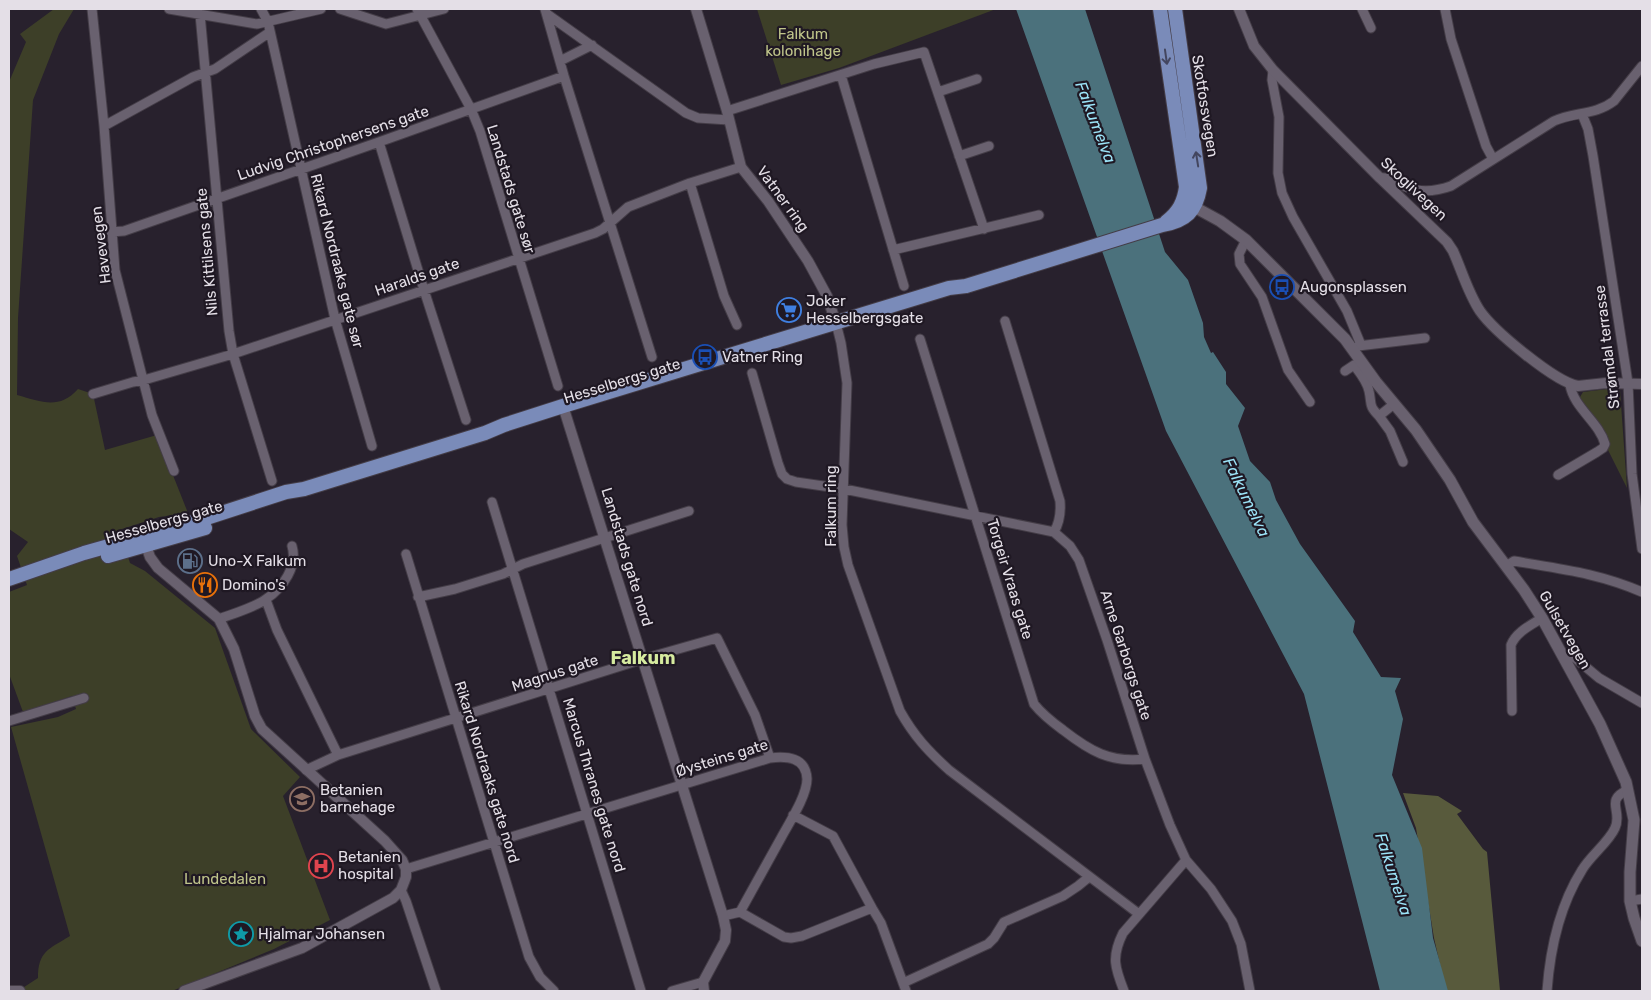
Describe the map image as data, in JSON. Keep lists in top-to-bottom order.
{
  "streets": {
    "main road": ["Skotfossvegen", "Hesselbergs gate", "Gulsetvegen"],
    "street": [
      "Ludvig Christophersens gate",
      "Landstads gate sør",
      "Skoglivegen",
      "Vatner ring",
      "Havevegen",
      "Nils Kittilsens gate",
      "Rikard Nordraaks gate sør",
      "Haralds gate",
      "Strømdal terrasse",
      "Falkum ring",
      "Landstads gate nord",
      "Torgeir Vraas gate",
      "Arne Garborgs gate",
      "Magnus gate",
      "Øysteins gate",
      "Rikard Nordraaks gate nord",
      "Marcus Thranes gate nord"
    ]
  },
  "crossings": [
    ["Skotfossvegen", "Hesselbergs gate"],
    ["Skotfossvegen", "Gulsetvegen"],
    ["Ludvig Christophersens gate", "Landstads gate sør"],
    ["Ludvig Christophersens gate", "Havevegen"],
    ["Ludvig Christophersens gate", "Nils Kittilsens gate"],
    ["Ludvig Christophersens gate", "Rikard Nordraaks gate sør"],
    ["Landstads gate sør", "Haralds gate"],
    ["Vatner ring", "Haralds gate"],
    ["Vatner ring", "Hesselbergs gate"],
    ["Vatner ring", "Falkum ring"],
    ["Havevegen", "Haralds gate"],
    ["Nils Kittilsens gate", "Haralds gate"],
    ["Rikard Nordraaks gate sør", "Haralds gate"],
    ["Hesselbergs gate", "Falkum ring"],
    ["Hesselbergs gate", "Landstads gate nord"],
    ["Hesselbergs gate", "Gulsetvegen"],
    ["Landstads gate nord", "Magnus gate"],
    ["Landstads gate nord", "Øysteins gate"],
    ["Torgeir Vraas gate", "Arne Garborgs gate"],
    ["Magnus gate", "Øysteins gate"],
    ["Magnus gate", "Rikard Nordraaks gate nord"],
    ["Magnus gate", "Marcus Thranes gate nord"],
    ["Øysteins gate", "Rikard Nordraaks gate nord"],
    ["Øysteins gate", "Marcus Thranes gate nord"]
  ],
  "districts": ["Falkum"],
  "water": ["Falkumelva"],
  "parks": ["Falkum kolonihage", "Lundedalen"],
  "places": {
    "bus stop": ["Augonsplassen", "Vatner Ring"],
    "supermarket": ["Joker Hesselbergsgate"],
    "fuel station": ["Uno-X Falkum"],
    "restaurant": ["Domino's"],
    "school or university": ["Betanien barnehage"],
    "hospital": ["Betanien hospital"],
    "place": ["Hjalmar Johansen"]
  }
}
